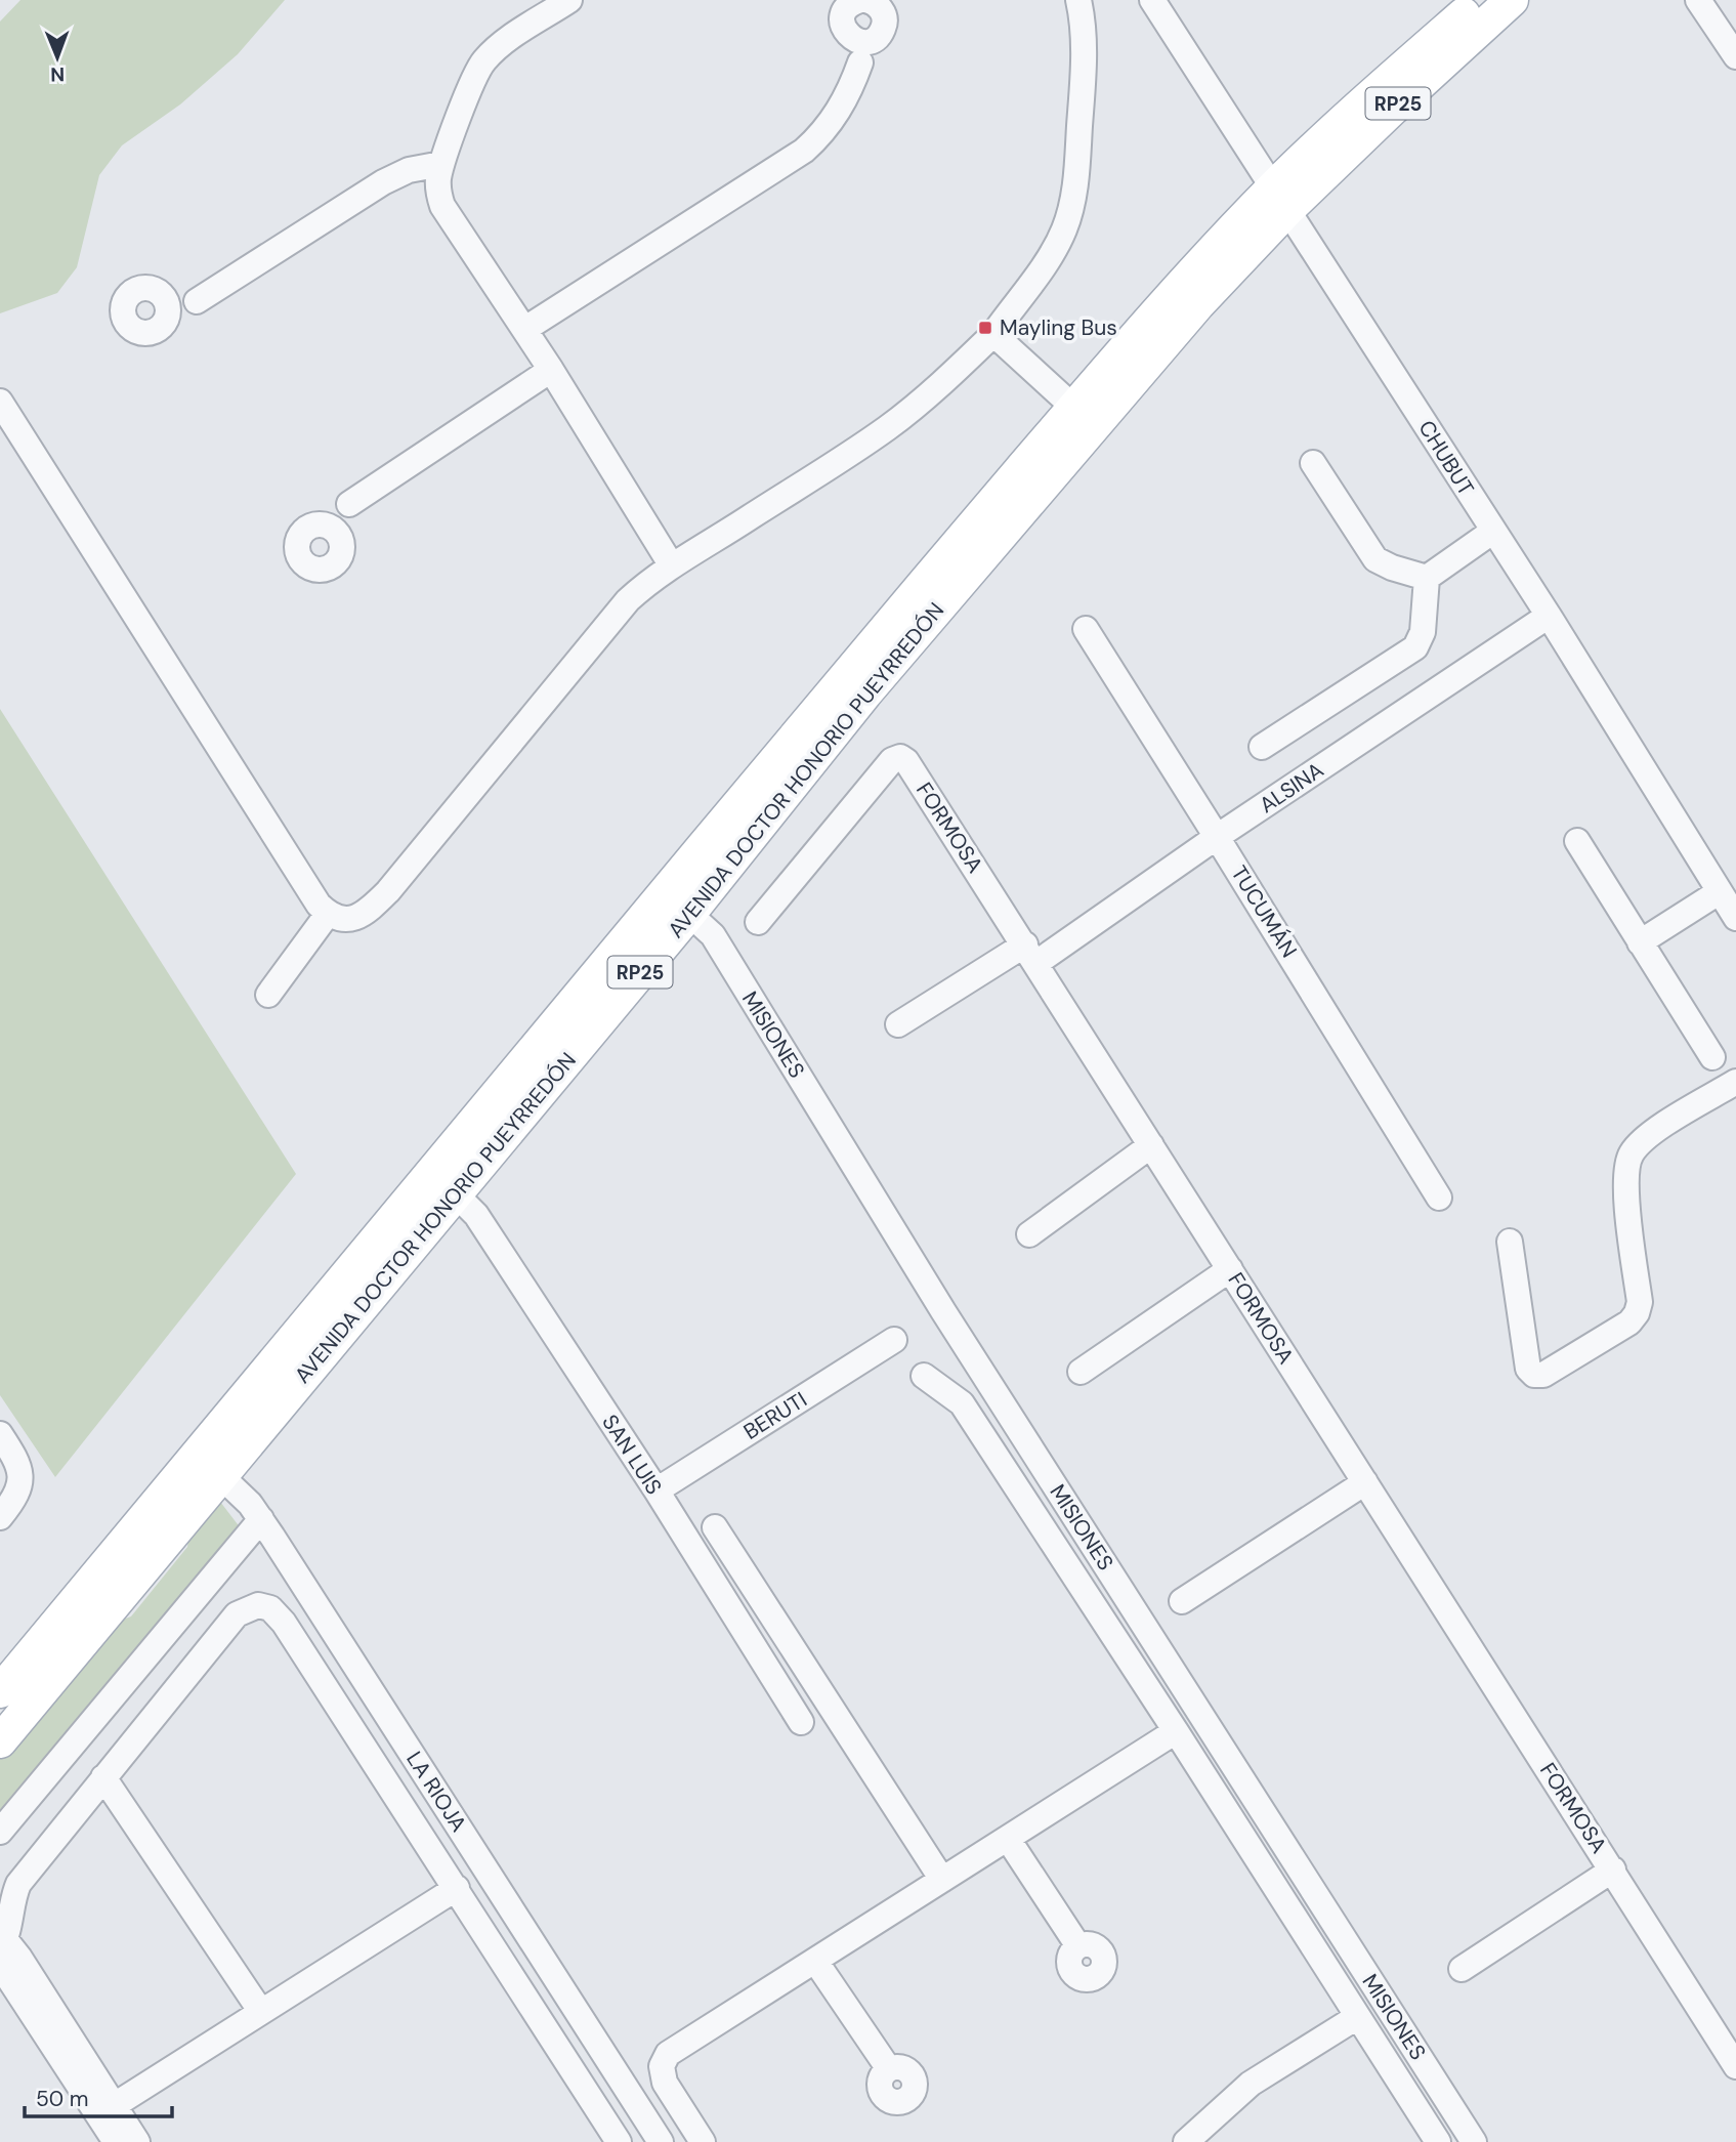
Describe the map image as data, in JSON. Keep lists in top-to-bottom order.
{
  "streets": {
    "main road": ["RP25", "AVENIDA DOCTOR HONORIO PUEYRREDÓN"],
    "street": [
      "CHUBUT",
      "ALSINA",
      "FORMOSA",
      "TUCUMÁN",
      "MISIONES",
      "BERUTI",
      "SAN LUIS",
      "LA RIOJA"
    ]
  },
  "crossings": [
    ["CHUBUT", "AVENIDA DOCTOR HONORIO PUEYRREDÓN"],
    ["CHUBUT", "ALSINA"],
    ["AVENIDA DOCTOR HONORIO PUEYRREDÓN", "MISIONES"],
    ["AVENIDA DOCTOR HONORIO PUEYRREDÓN", "SAN LUIS"],
    ["AVENIDA DOCTOR HONORIO PUEYRREDÓN", "LA RIOJA"],
    ["ALSINA", "FORMOSA"],
    ["ALSINA", "TUCUMÁN"],
    ["BERUTI", "SAN LUIS"]
  ],
  "places": {
    "transit": ["Mayling Bus"]
  },
  "scale_bar": "50 m",
  "north": "bottom"
}
